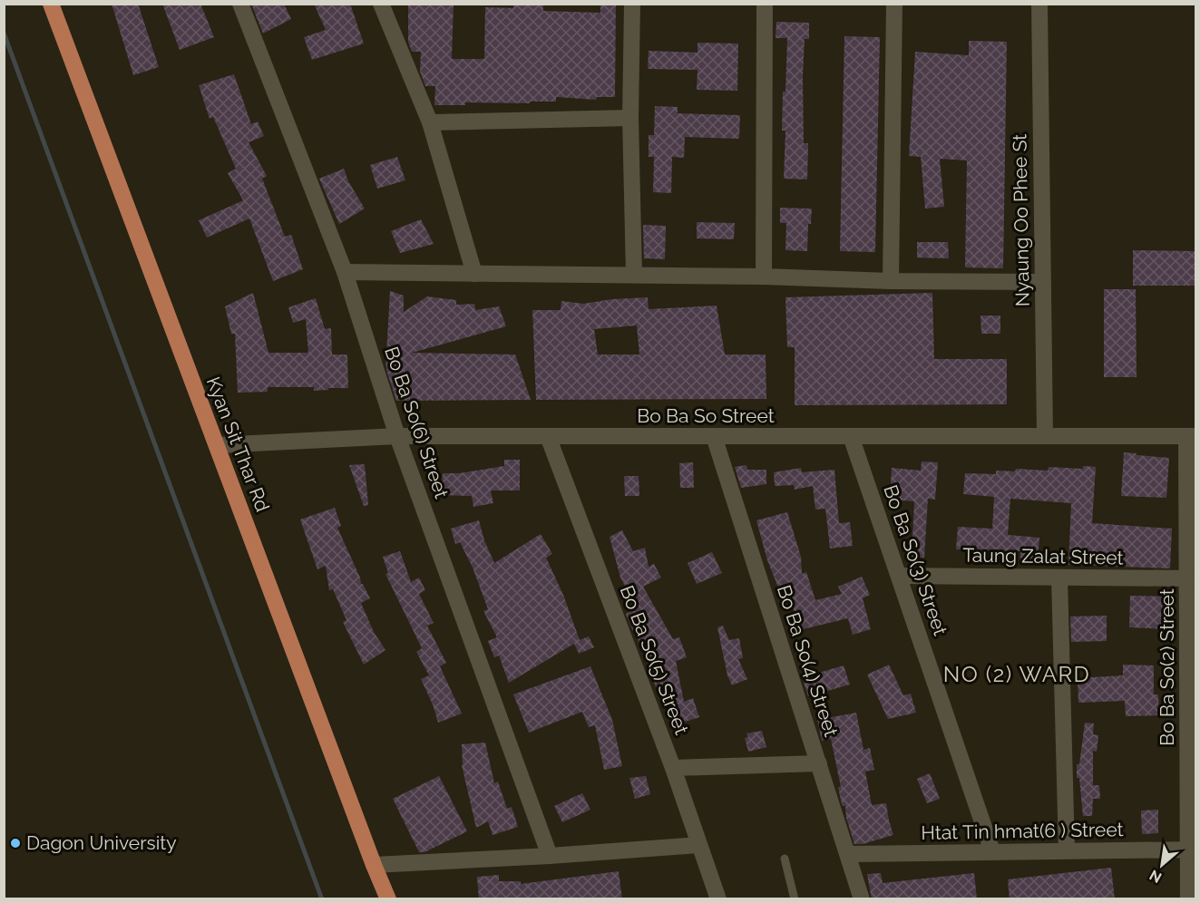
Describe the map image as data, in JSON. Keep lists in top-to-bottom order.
{
  "streets": {
    "main road": ["Kyan Sit Thar Rd"],
    "street": [
      "Nyaung Oo Phee St",
      "Bo Ba So Street",
      "Bo Ba So(6) Street",
      "Taung Zalat Street",
      "Bo Ba So(3) Street",
      "Bo Ba So(5) Street",
      "Bo Ba So(4) Street",
      "Bo Ba So(2) Street",
      "Htat Tin hmat(6 ) Street"
    ]
  },
  "crossings": [
    ["Nyaung Oo Phee St", "Bo Ba So Street"],
    ["Bo Ba So Street", "Bo Ba So(6) Street"],
    ["Bo Ba So Street", "Kyan Sit Thar Rd"],
    ["Bo Ba So Street", "Bo Ba So(3) Street"],
    ["Bo Ba So Street", "Bo Ba So(5) Street"],
    ["Bo Ba So Street", "Bo Ba So(4) Street"],
    ["Bo Ba So Street", "Bo Ba So(2) Street"],
    ["Taung Zalat Street", "Bo Ba So(3) Street"],
    ["Taung Zalat Street", "Bo Ba So(2) Street"],
    ["Bo Ba So(3) Street", "Htat Tin hmat(6 ) Street"],
    ["Bo Ba So(4) Street", "Htat Tin hmat(6 ) Street"],
    ["Bo Ba So(2) Street", "Htat Tin hmat(6 ) Street"]
  ],
  "districts": ["NO (2) WARD"],
  "places": ["Dagon University"],
  "north": "bottom left"
}
